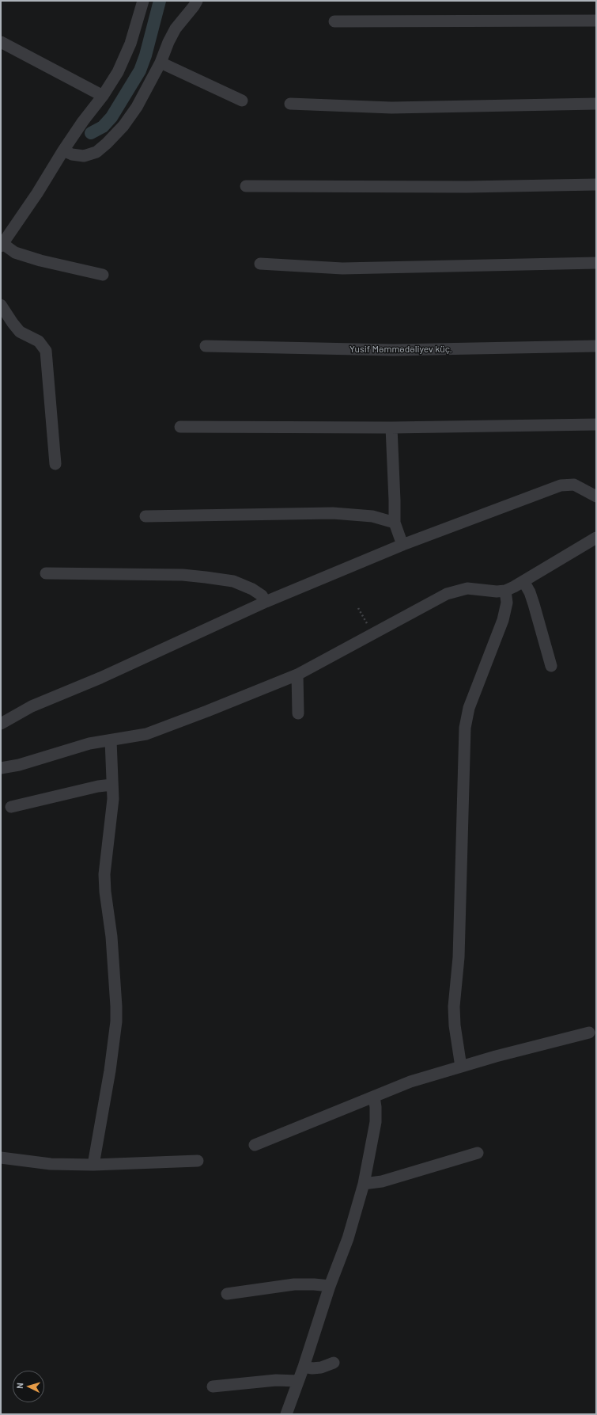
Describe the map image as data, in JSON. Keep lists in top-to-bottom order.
{
  "streets": {
    "street": ["Yusif Məmmədəliyev küç."]
  },
  "north": "left"
}
